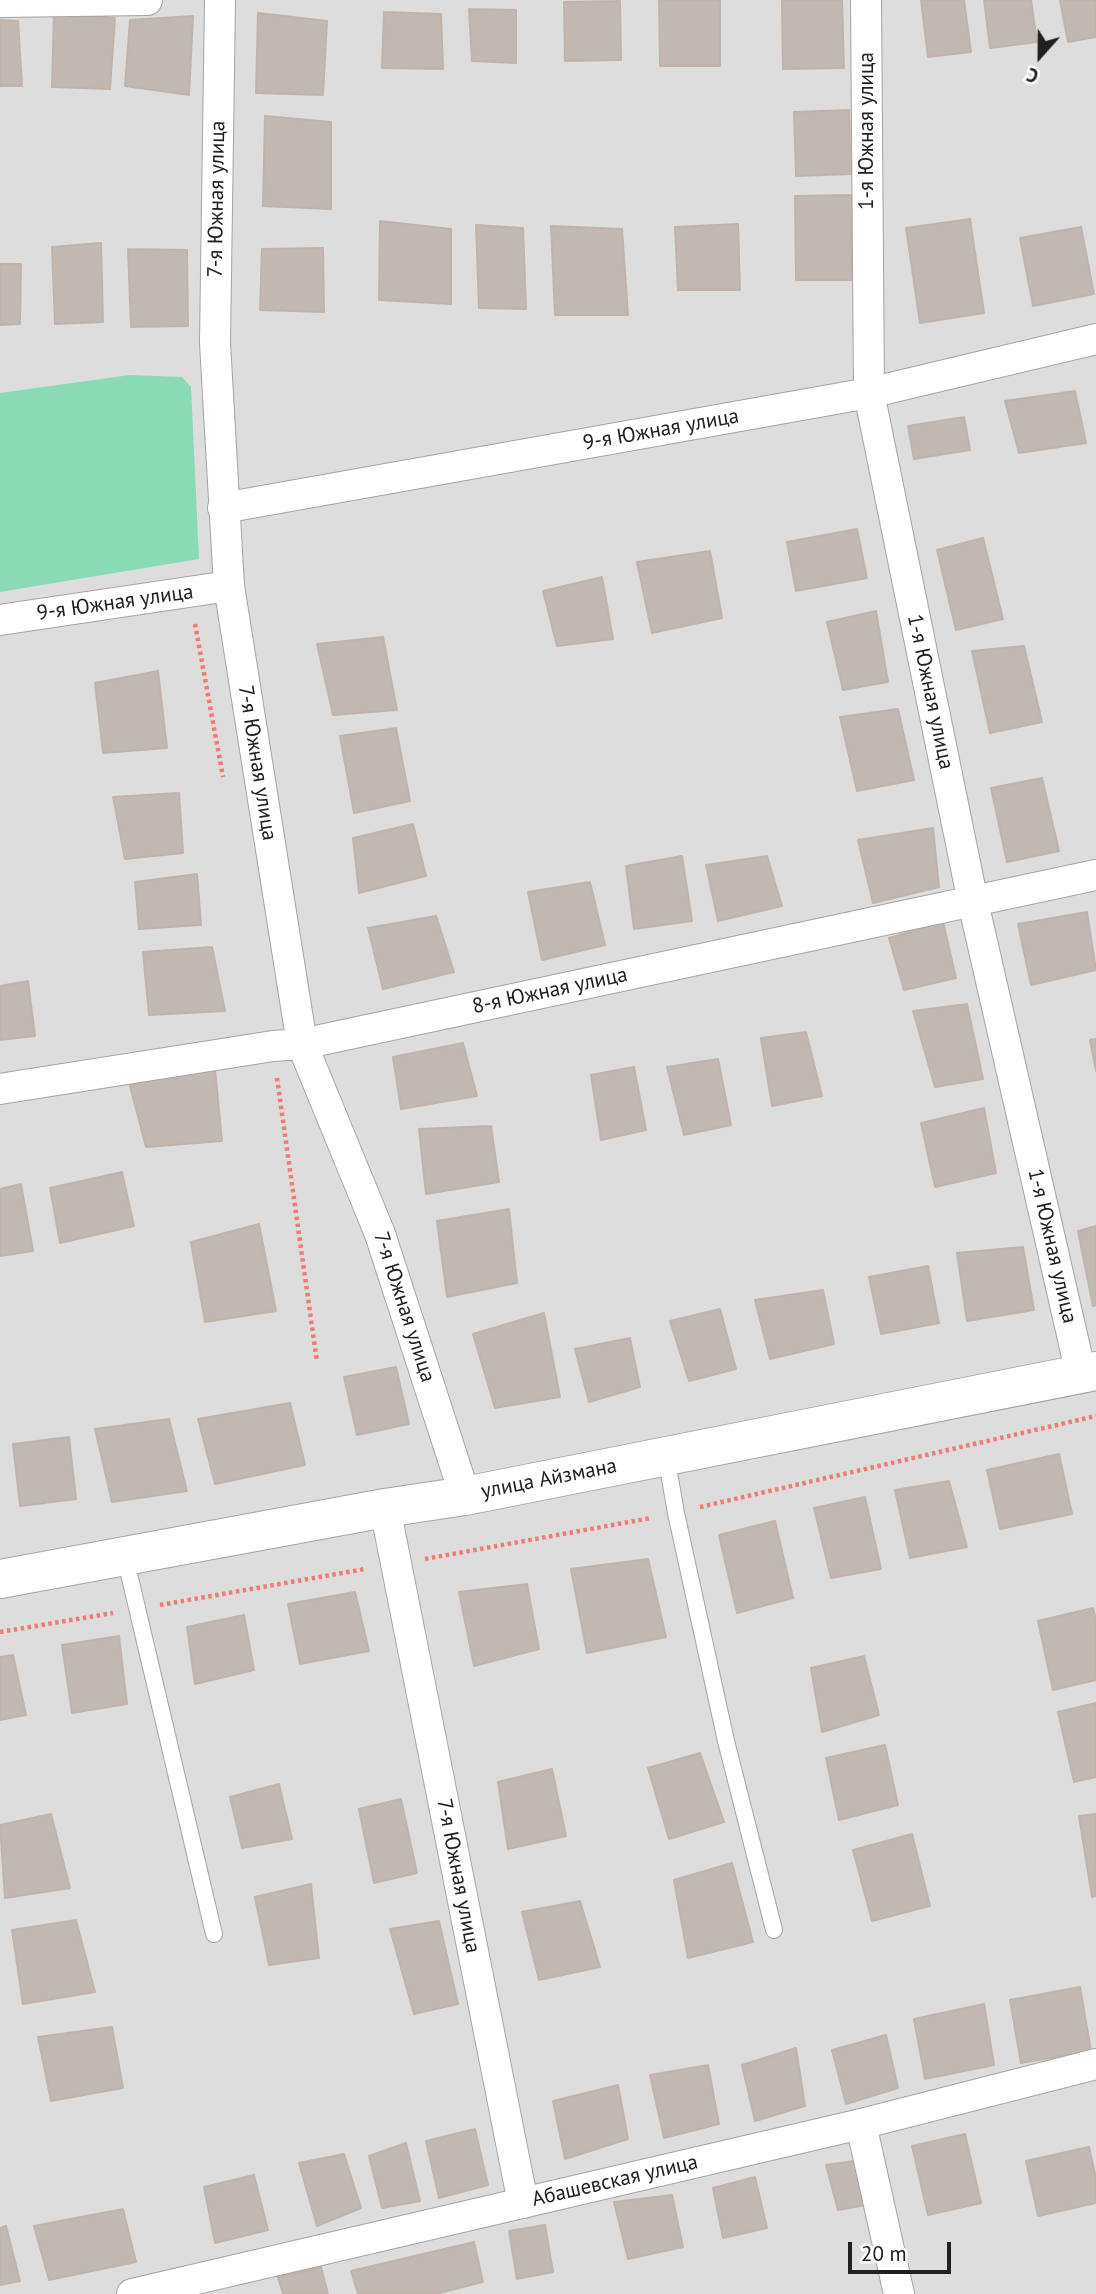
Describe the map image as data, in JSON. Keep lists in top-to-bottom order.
{
  "streets": {
    "street": [
      "1-я Южная улица",
      "7-я Южная улица",
      "9-я Южная улица",
      "8-я Южная улица",
      "улица Айзмана",
      "Абашевская улица"
    ]
  },
  "crossings": [
    ["1-я Южная улица", "9-я Южная улица"],
    ["1-я Южная улица", "8-я Южная улица"],
    ["1-я Южная улица", "улица Айзмана"],
    ["7-я Южная улица", "9-я Южная улица"],
    ["7-я Южная улица", "8-я Южная улица"],
    ["7-я Южная улица", "улица Айзмана"],
    ["7-я Южная улица", "Абашевская улица"]
  ],
  "scale_bar": "20 m",
  "north": "bottom"
}
